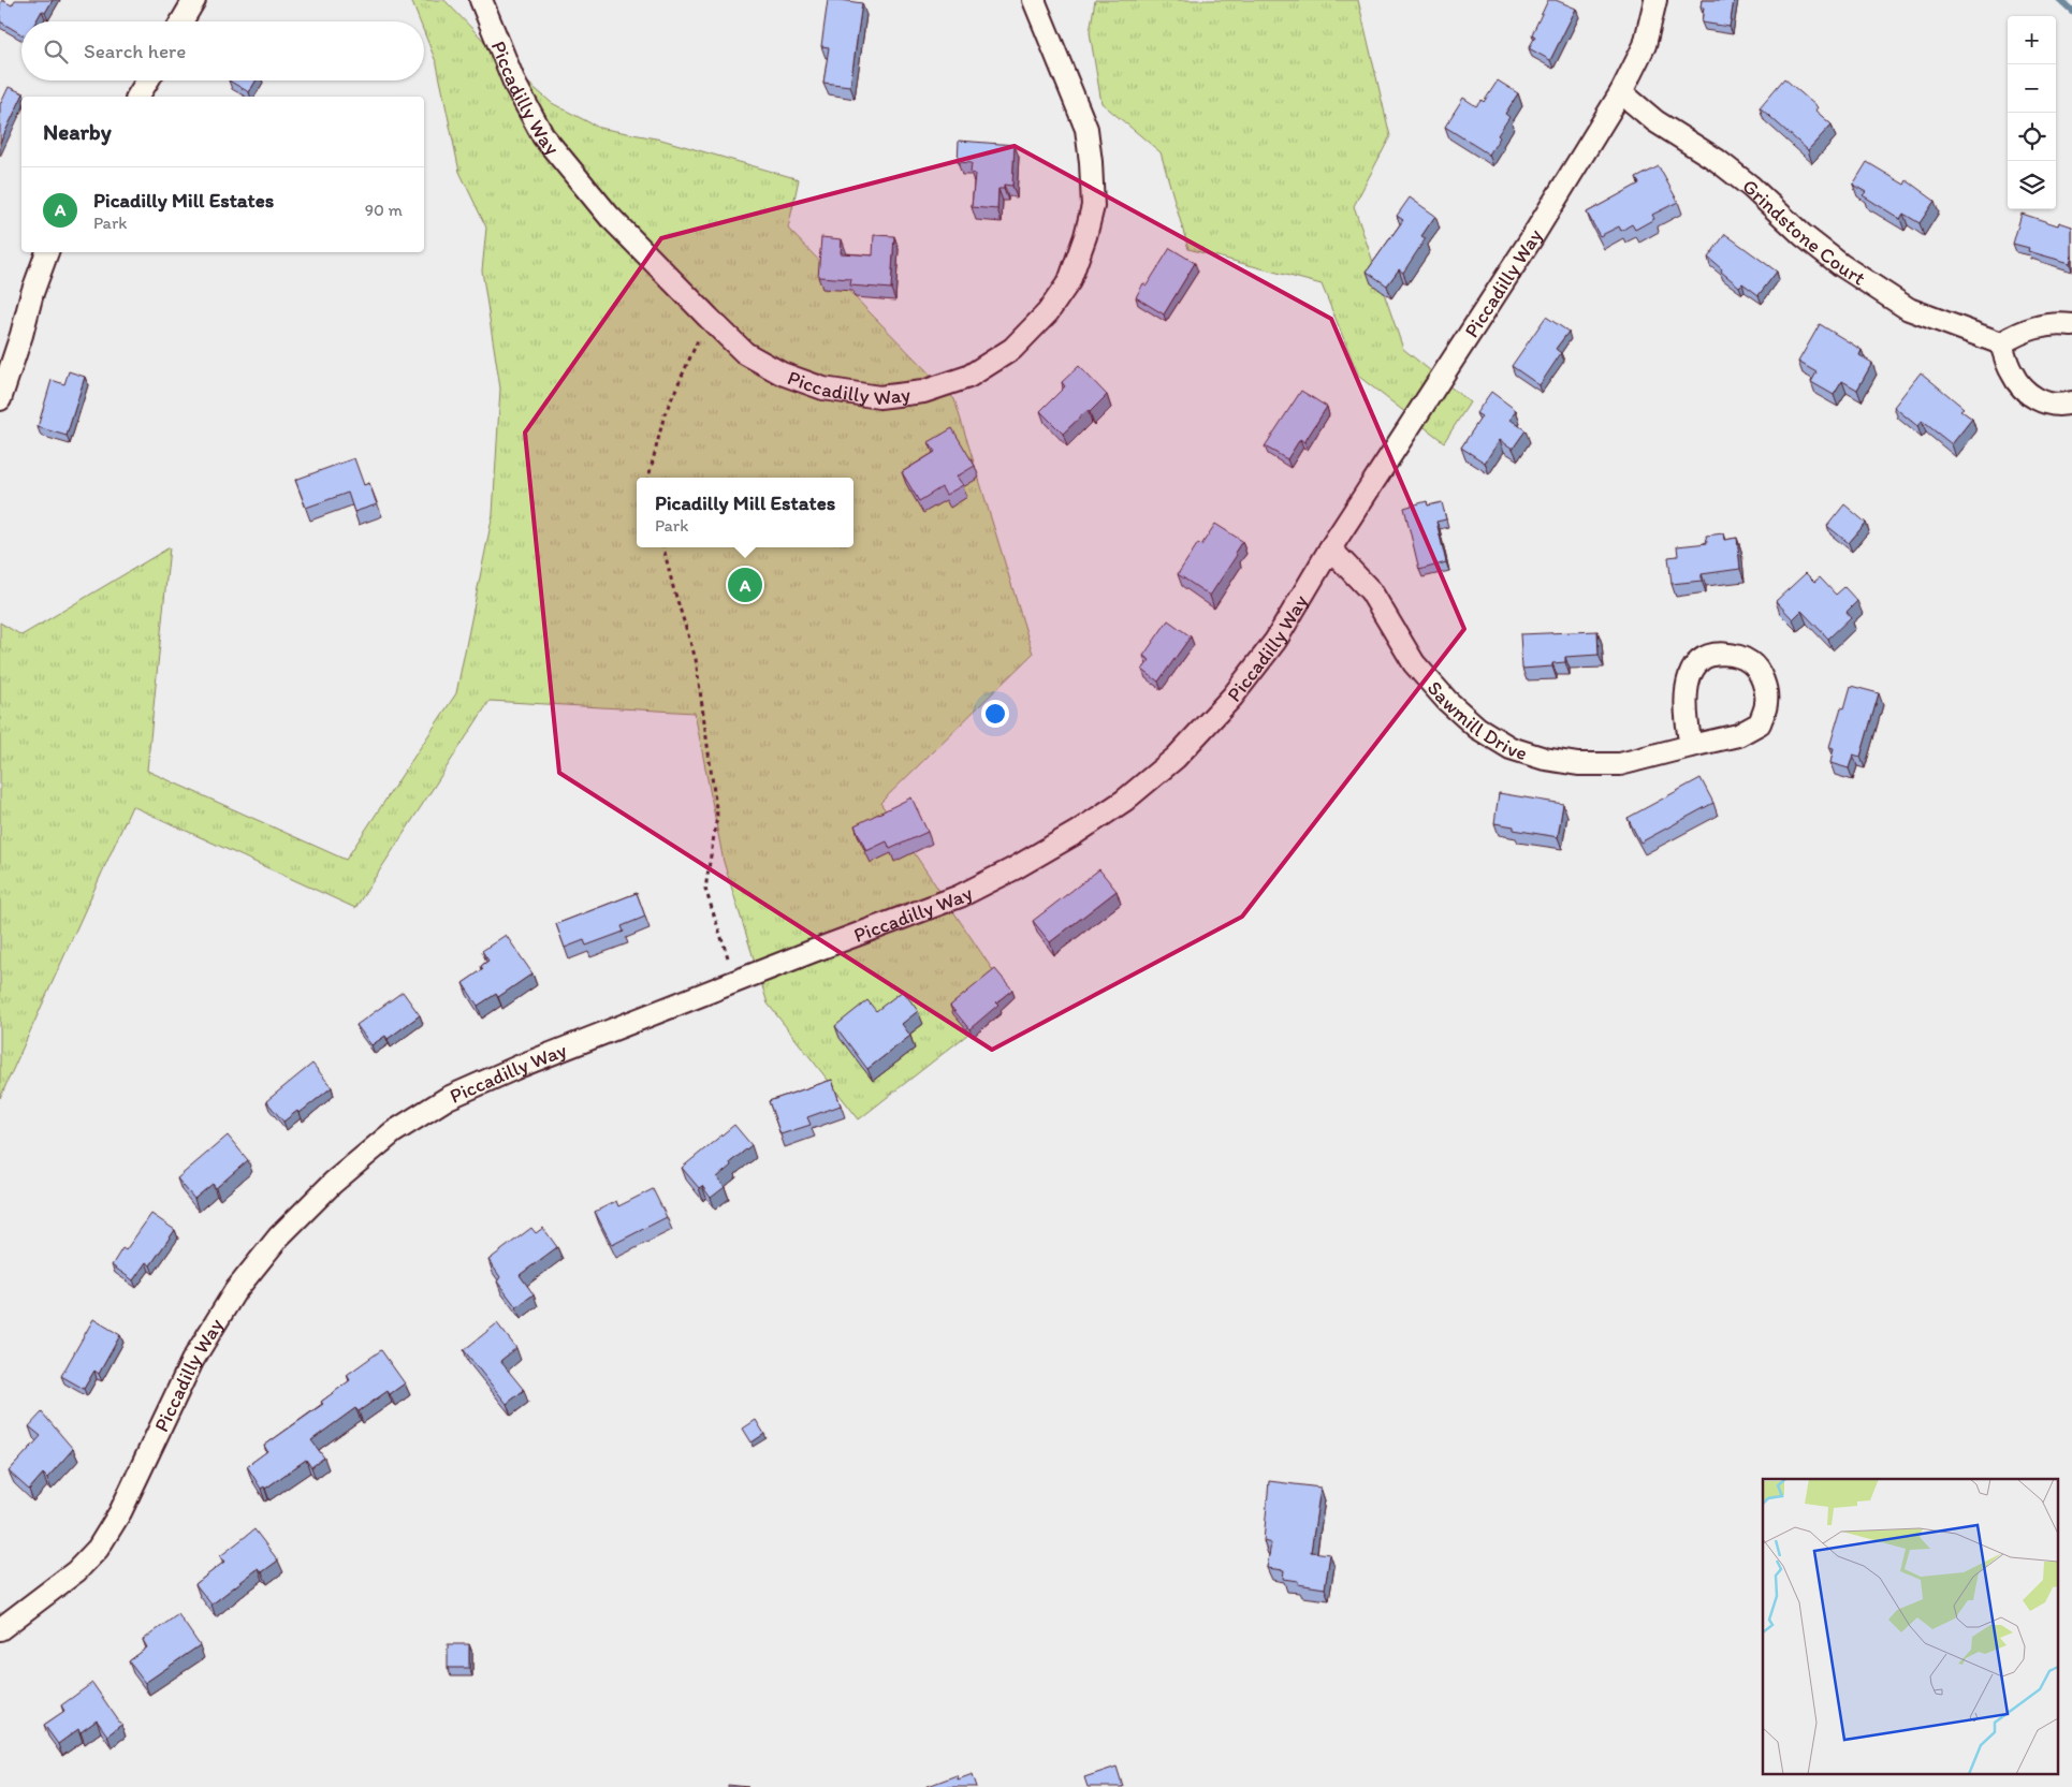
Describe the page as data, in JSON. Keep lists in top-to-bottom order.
{
  "streets": {
    "street": ["Piccadilly Way", "Grindstone Court", "Sawmill Drive"]
  },
  "crossings": [
    ["Piccadilly Way", "Grindstone Court"],
    ["Piccadilly Way", "Sawmill Drive"]
  ],
  "page": {
    "map_buttons": ["+", "−"],
    "search": "Search here",
    "heading": "Nearby",
    "list": [
      {
        "mark": "A",
        "name": "Picadilly Mill Estates",
        "note": "Park",
        "value": "90 m"
      }
    ],
    "popup": ["Picadilly Mill Estates", "Park"],
    "pins": "A"
  }
}
